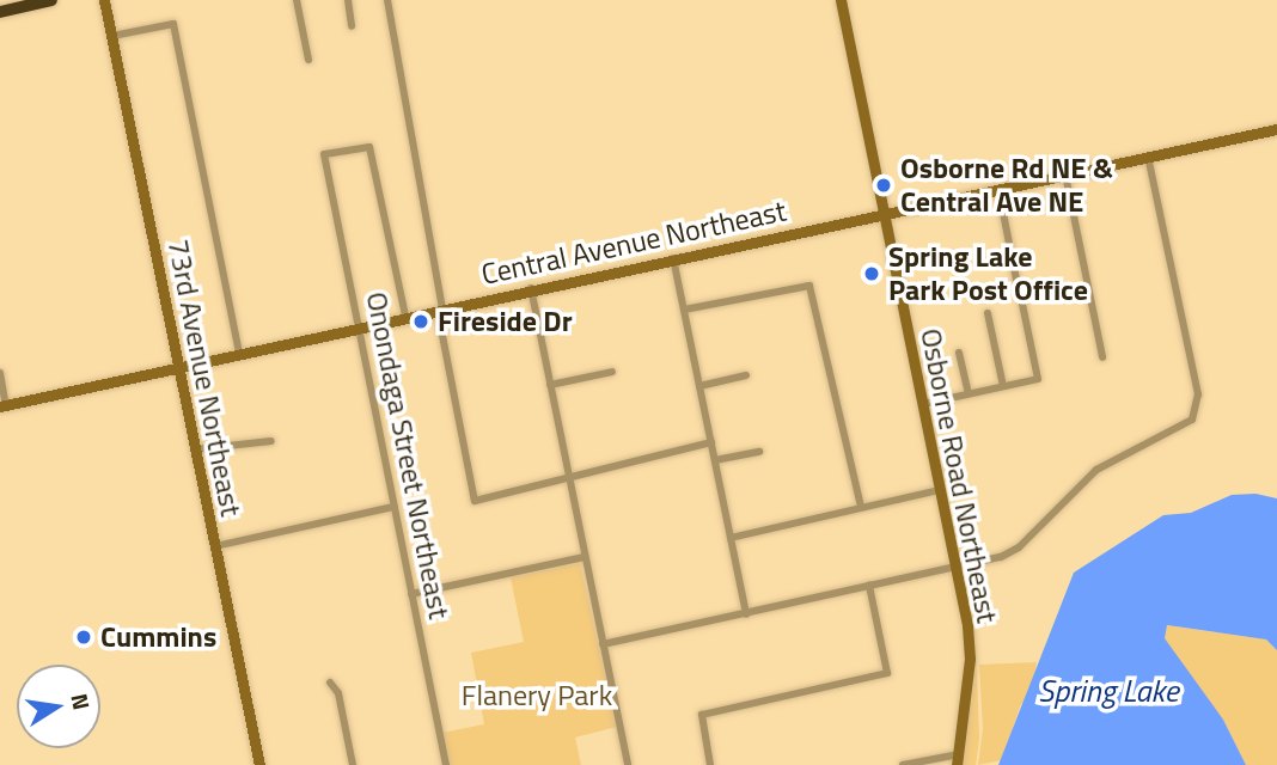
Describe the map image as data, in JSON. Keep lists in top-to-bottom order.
{
  "streets": {
    "street": [
      "Central Avenue Northeast",
      "73rd Avenue Northeast",
      "Onondaga Street Northeast",
      "Osborne Road Northeast"
    ]
  },
  "crossings": [
    ["Central Avenue Northeast", "73rd Avenue Northeast"],
    ["Central Avenue Northeast", "Onondaga Street Northeast"],
    ["Central Avenue Northeast", "Osborne Road Northeast"]
  ],
  "water": ["Spring Lake"],
  "parks": ["Flanery Park"],
  "places": [
    "Osborne Rd NE & Central Ave NE",
    "Spring Lake Park Post Office",
    "Fireside Dr",
    "Cummins"
  ],
  "north": "right"
}
